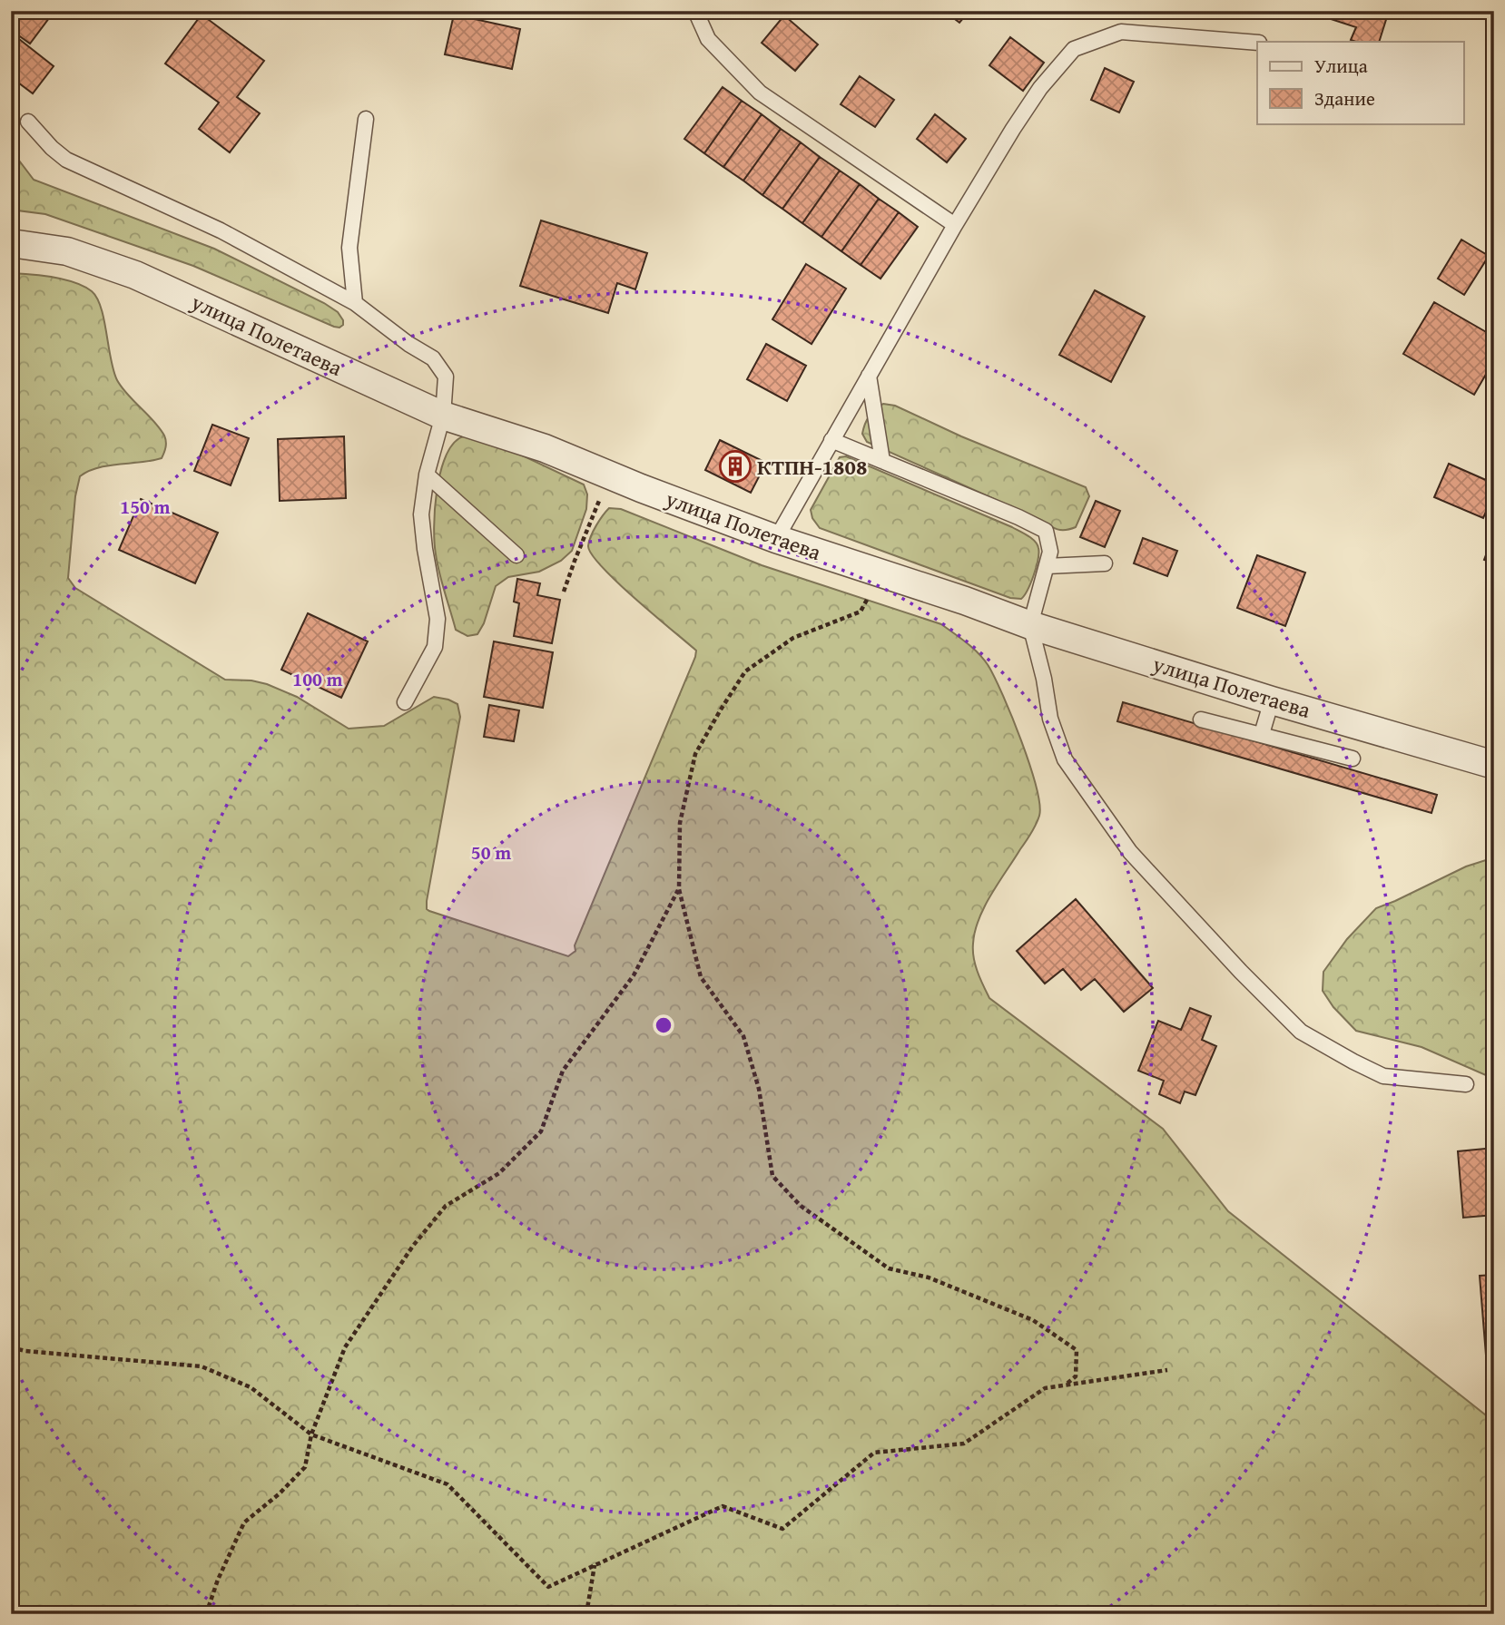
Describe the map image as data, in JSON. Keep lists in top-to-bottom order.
{
  "streets": {
    "street": ["улица Полетаева"]
  },
  "places": {
    "building": ["КТПН-1808"]
  },
  "legend": ["Улица", "Здание"],
  "rings": ["150 m", "100 m", "50 m"]
}
